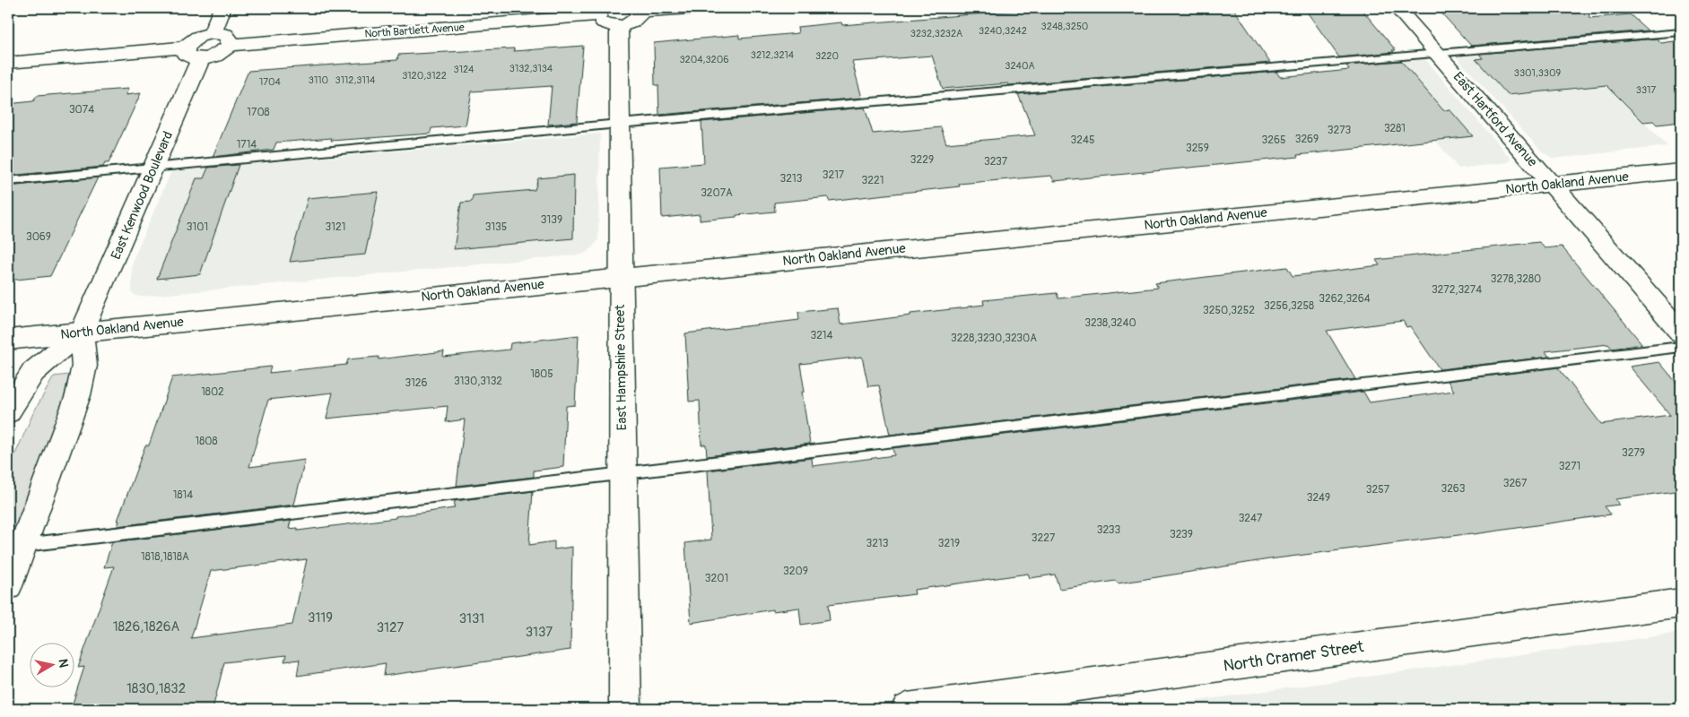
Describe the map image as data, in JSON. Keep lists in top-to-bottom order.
{
  "streets": {
    "street": [
      "North Bartlett Avenue",
      "East Hartford Avenue",
      "North Oakland Avenue",
      "East Kenwood Boulevard",
      "East Hampshire Street",
      "North Cramer Street"
    ]
  },
  "crossings": [
    ["North Bartlett Avenue", "East Hampshire Street"],
    ["East Hartford Avenue", "North Oakland Avenue"],
    ["North Oakland Avenue", "East Kenwood Boulevard"],
    ["North Oakland Avenue", "East Hampshire Street"]
  ],
  "house_numbers": [
    "3248,3250",
    "3240,3242",
    "3232,3232A",
    "3212,3214",
    "3220",
    "3204,3206",
    "3240A",
    "3132,3134",
    "3124",
    "3301,3309",
    "3120,3122",
    "3110",
    "3112,3114",
    "1704",
    "3317",
    "3074",
    "1708",
    "3281",
    "3273",
    "3269",
    "3245",
    "3265",
    "1714",
    "3259",
    "3229",
    "3237",
    "3217",
    "3213",
    "3221",
    "3207A",
    "3139",
    "3101",
    "3121",
    "3135",
    "3069",
    "3278,3280",
    "3272,3274",
    "3262,3264",
    "3256,3258",
    "3250,3252",
    "3238,3240",
    "3214",
    "3228,3230,3230A",
    "1805",
    "3130,3132",
    "3126",
    "1802",
    "1808",
    "3279",
    "3271",
    "3267",
    "3263",
    "3257",
    "1814",
    "3249",
    "3247",
    "3233",
    "3239",
    "3227",
    "3213",
    "3219",
    "1818,1818A",
    "3209",
    "3201",
    "3119",
    "3131",
    "1826,1826A",
    "3127",
    "3137",
    "1830,1832"
  ],
  "north": "right"
}
